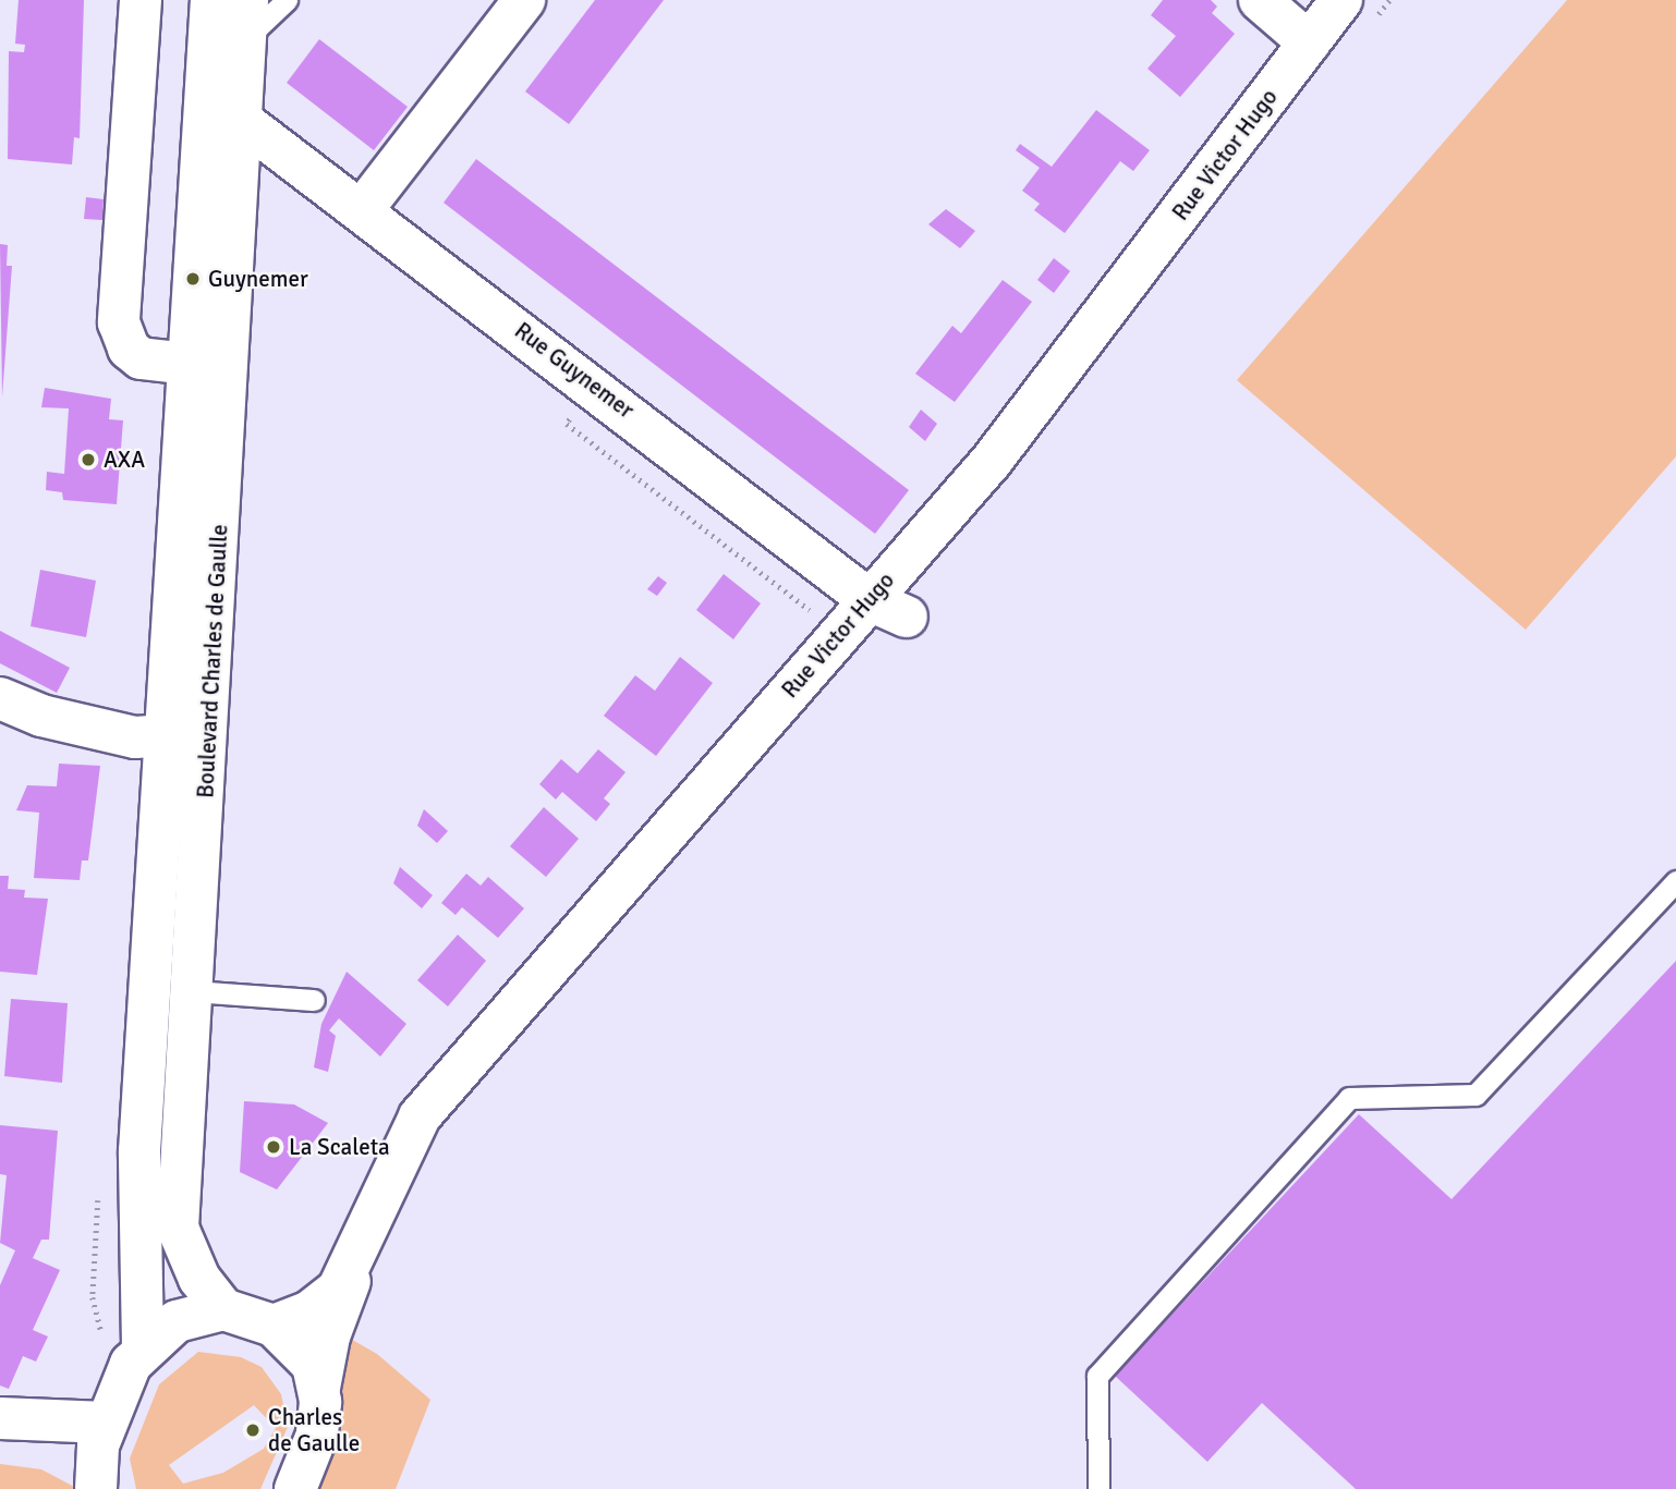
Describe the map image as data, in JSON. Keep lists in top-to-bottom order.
{
  "streets": {
    "street": ["Rue Victor Hugo", "Rue Guynemer", "Boulevard Charles de Gaulle"]
  },
  "crossings": [
    ["Rue Victor Hugo", "Rue Guynemer"],
    ["Rue Guynemer", "Boulevard Charles de Gaulle"]
  ],
  "places": [
    "Guynemer",
    "AXA",
    "La Scaleta",
    "Charles de Gaulle"
  ]
}
